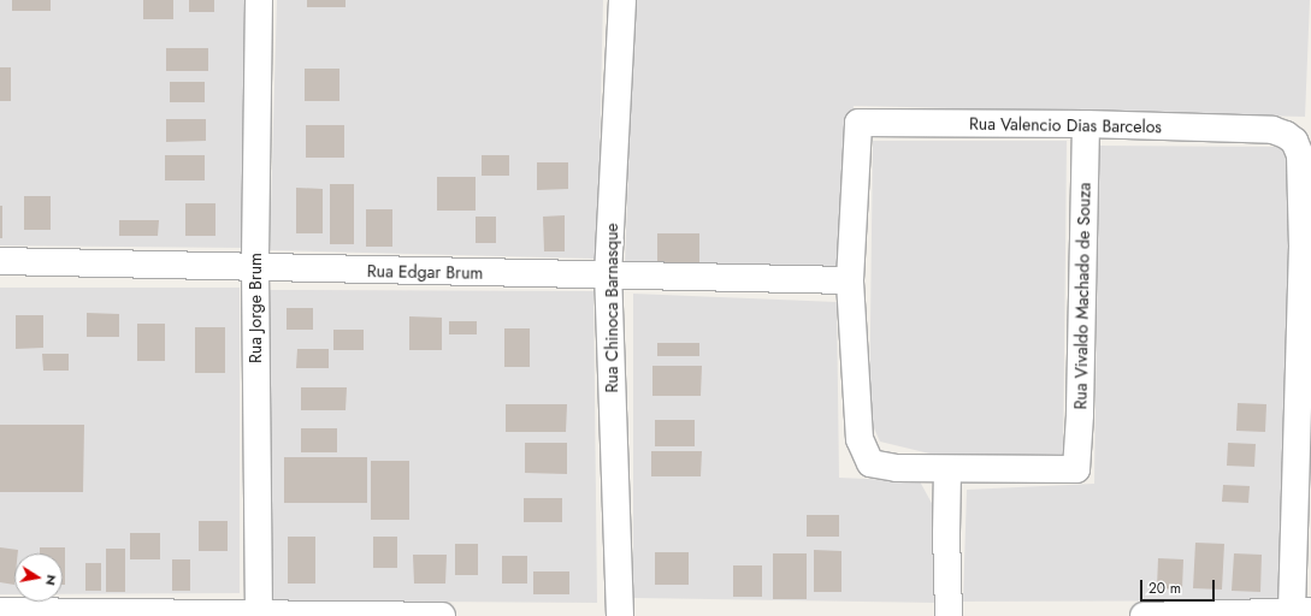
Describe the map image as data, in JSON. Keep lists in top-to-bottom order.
{
  "streets": {
    "street": [
      "Rua Valencio Dias Barcelos",
      "Rua Edgar Brum",
      "Rua Vivaldo Machado de Souza",
      "Rua Jorge Brum",
      "Rua Chinoca Barnasque"
    ]
  },
  "crossings": [
    ["Rua Valencio Dias Barcelos", "Rua Edgar Brum"],
    ["Rua Valencio Dias Barcelos", "Rua Vivaldo Machado de Souza"],
    ["Rua Edgar Brum", "Rua Jorge Brum"],
    ["Rua Edgar Brum", "Rua Chinoca Barnasque"]
  ],
  "scale_bar": "20 m",
  "north": "right"
}
